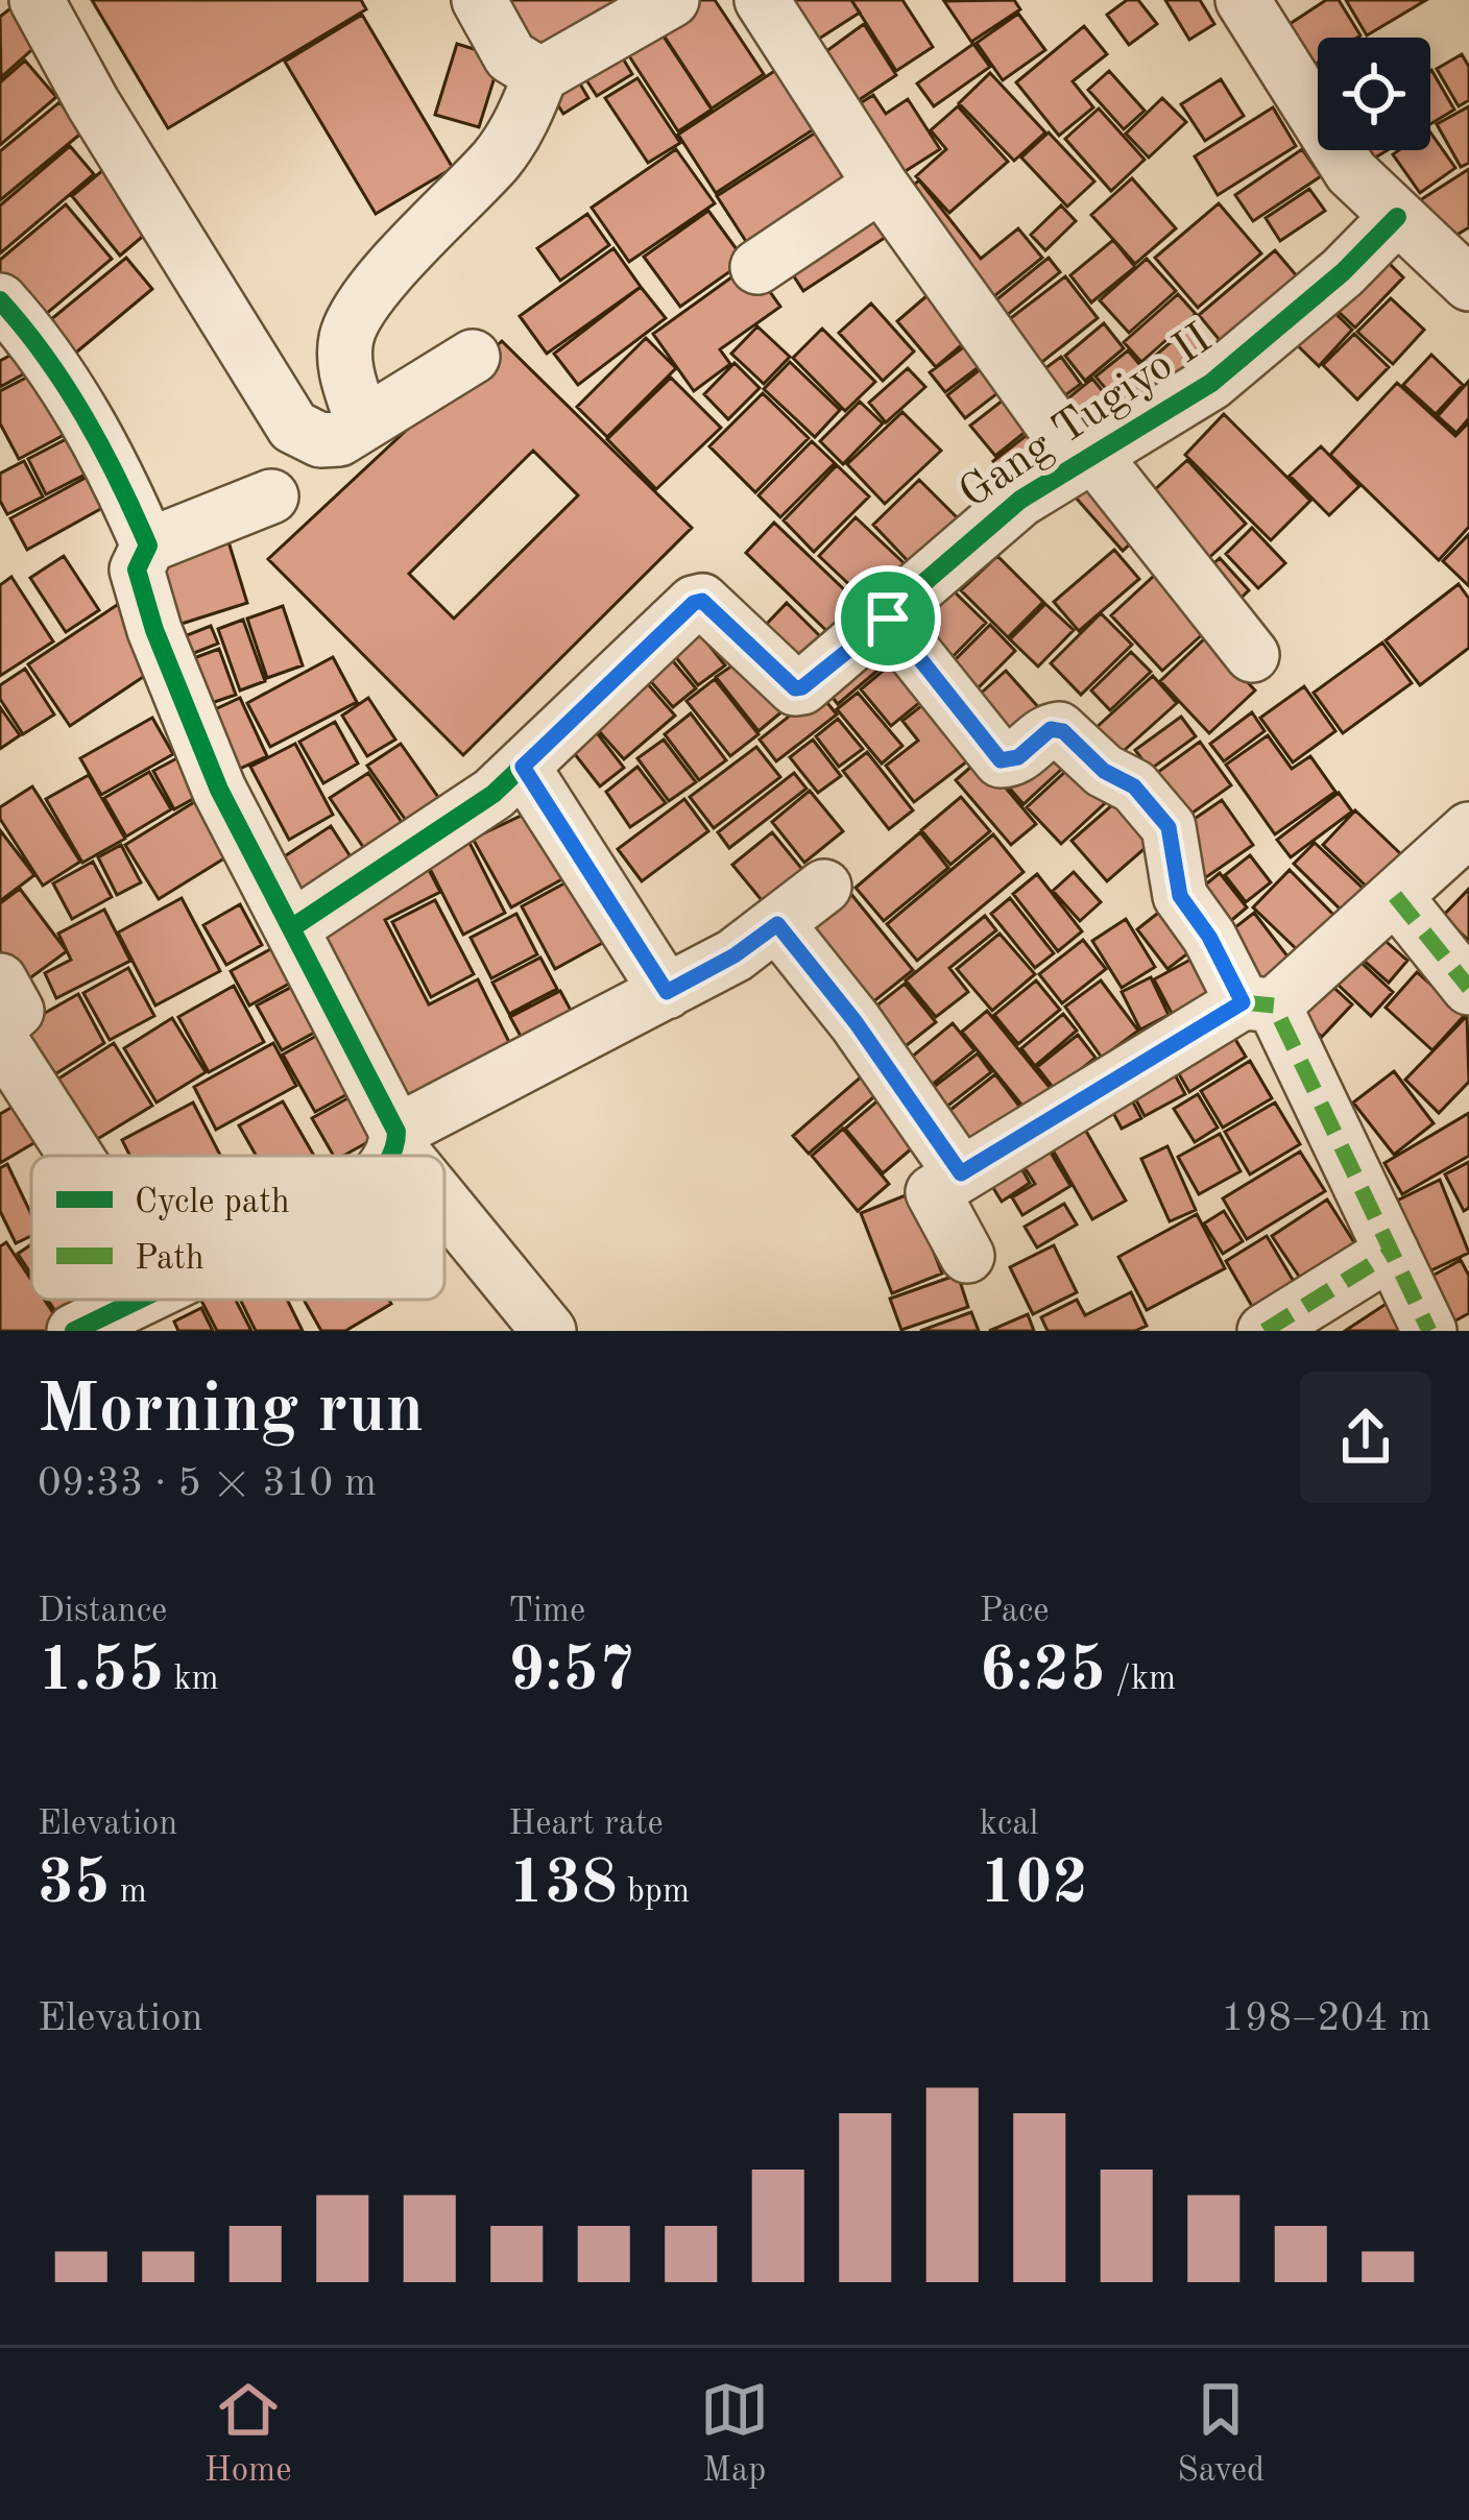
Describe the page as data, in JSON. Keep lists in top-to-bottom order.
{
  "streets": {
    "street": ["Gang Tugiyo II"]
  },
  "legend": ["Cycle path", "Path"],
  "page": {
    "heading": ["Morning run", "09:33 · 5 × 310 m"],
    "stats": [
      ["Distance", "1.55 km"],
      ["Time", "9:57"],
      ["Pace", "6:25 /km"],
      ["Elevation", "35 m"],
      ["Heart rate", "138 bpm"],
      ["kcal", "102"]
    ],
    "chart": ["Elevation", "198–204 m"],
    "tabs": ["Home", "Map", "Saved"]
  }
}
